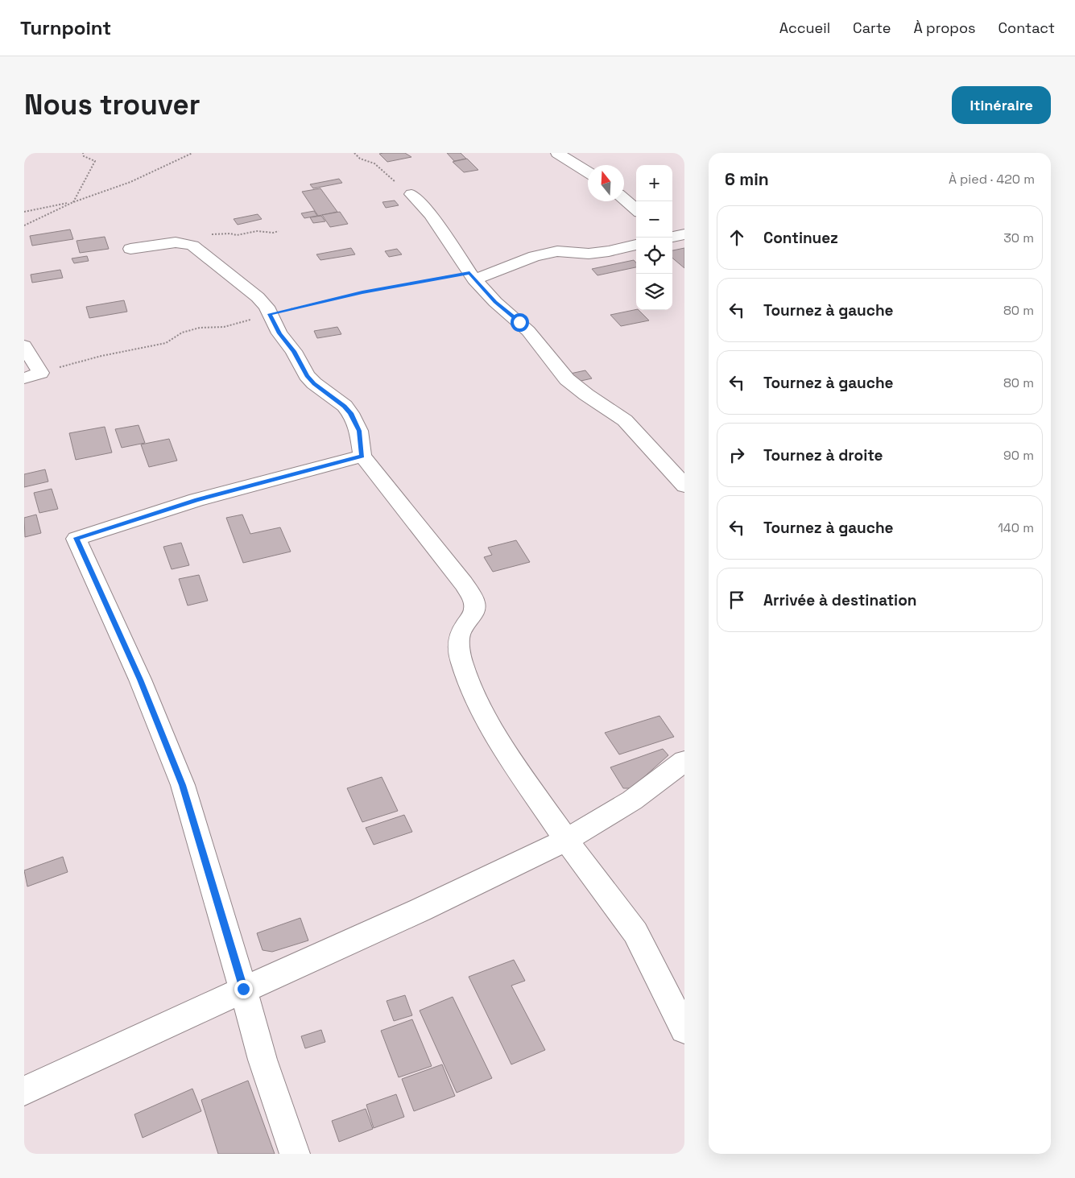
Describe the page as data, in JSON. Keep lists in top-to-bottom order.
{
  "north": "top",
  "page": {
    "header": "Turnpoint",
    "nav": [
      "Accueil",
      "Carte",
      "À propos",
      "Contact"
    ],
    "buttons": "Itinéraire",
    "title": "Nous trouver",
    "heading": ["6 min", "À pied · 420 m"],
    "map_buttons": ["+", "−"],
    "list": [
      ["Continuez", "30 m"],
      ["Tournez à gauche", "80 m"],
      ["Tournez à gauche", "80 m"],
      ["Tournez à droite", "90 m"],
      ["Tournez à gauche", "140 m"],
      "Arrivée à destination"
    ]
  }
}
